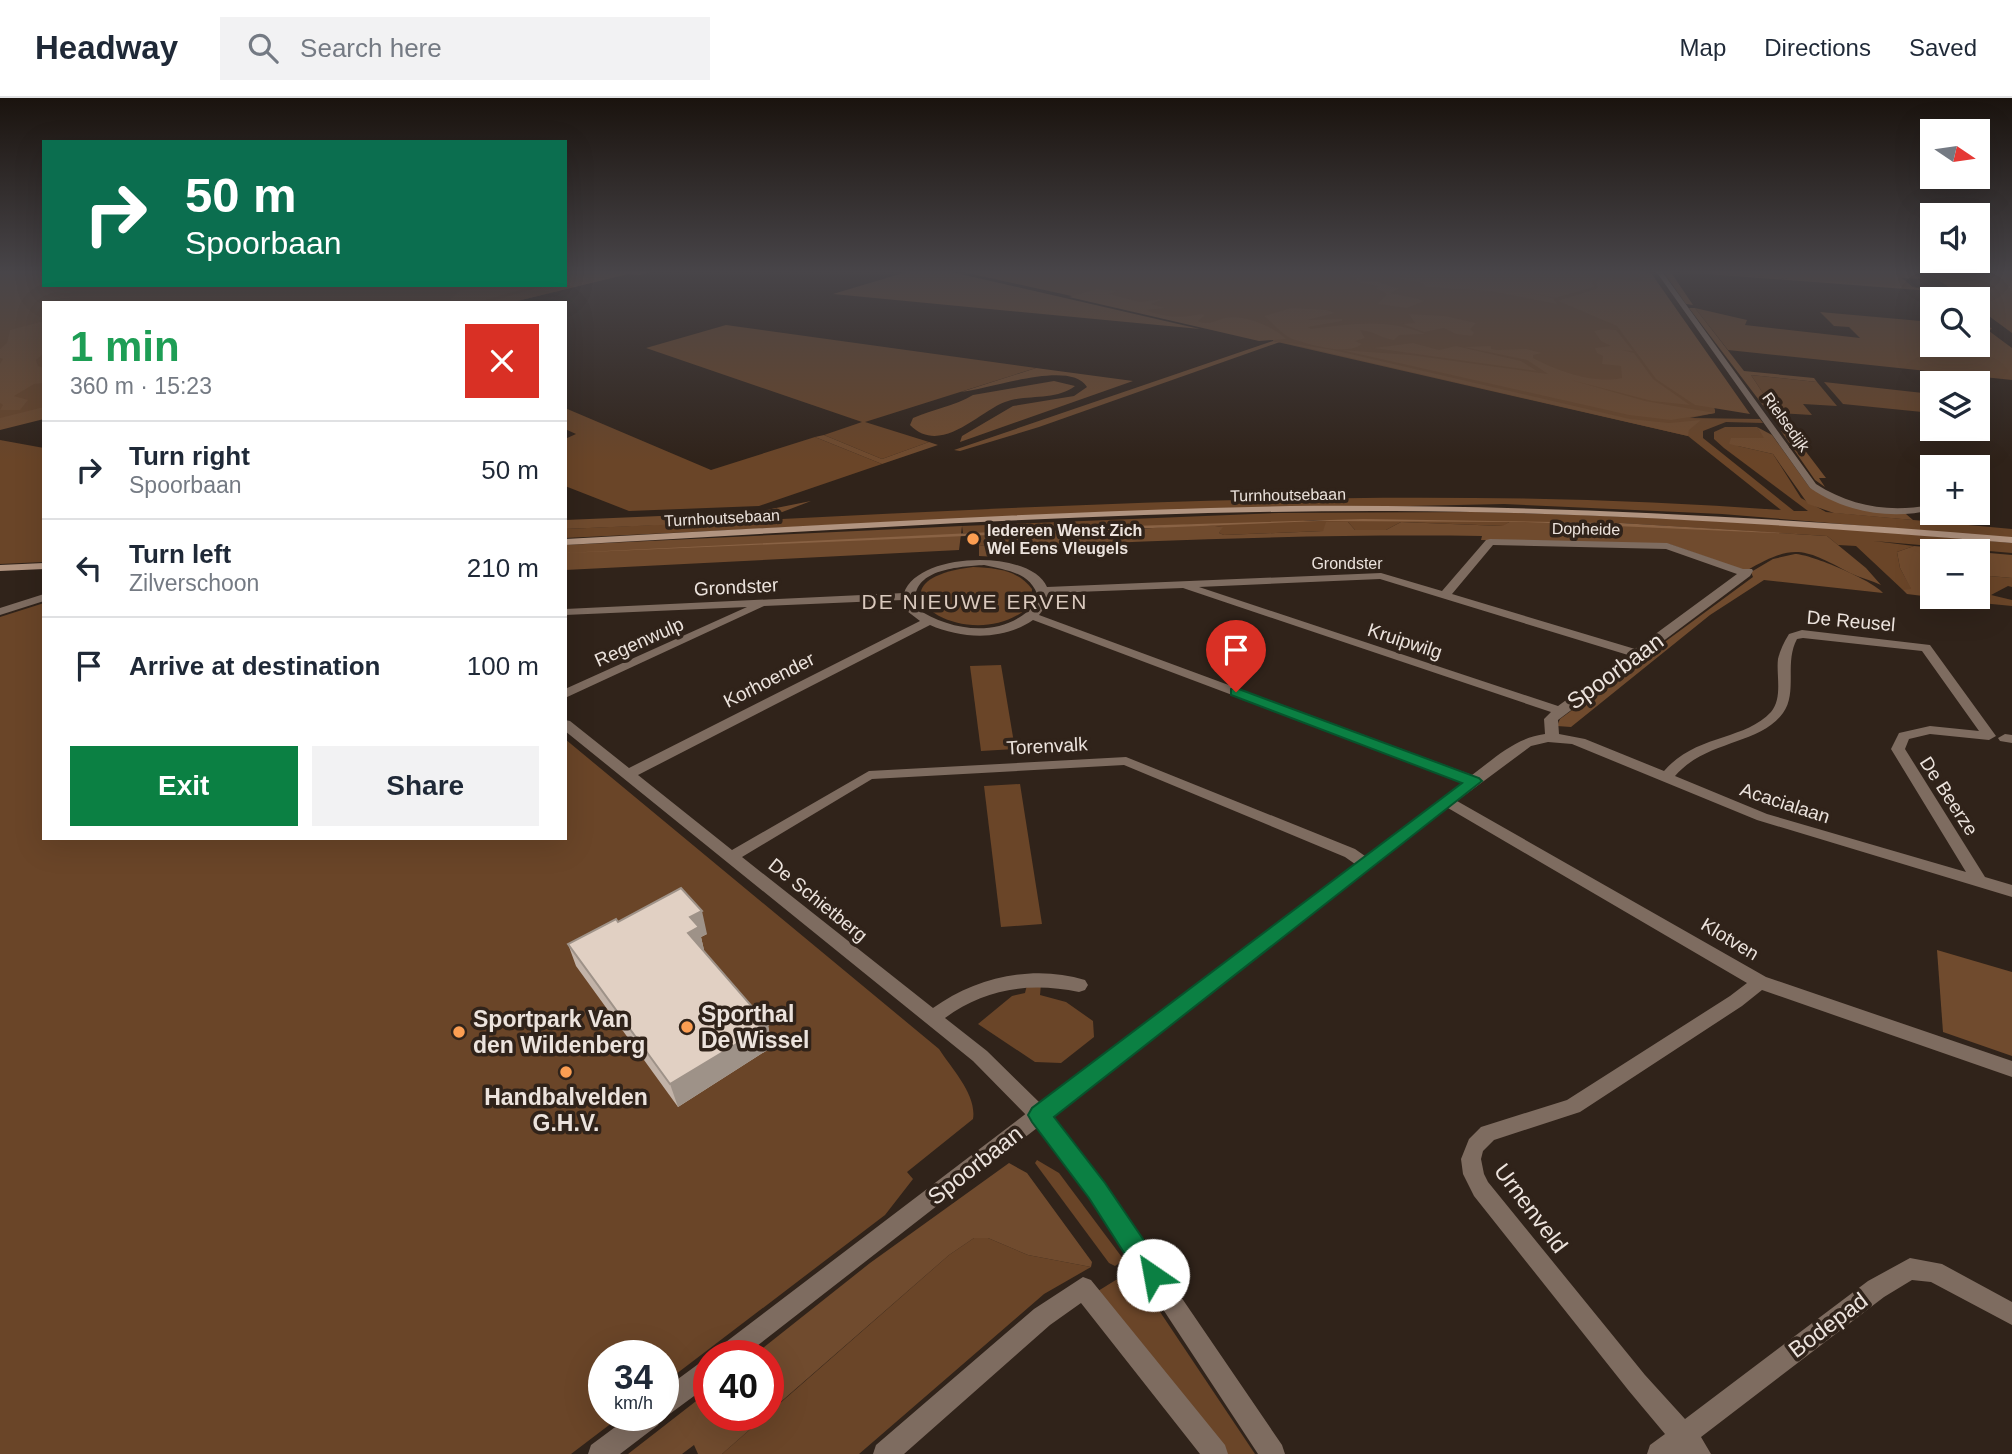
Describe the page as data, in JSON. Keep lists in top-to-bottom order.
{
  "streets": {
    "main road": ["Turnhoutsebaan"],
    "street": [
      "Rielsedijk",
      "Dopheide",
      "Grondster",
      "De Reusel",
      "Kruipwilg",
      "Regenwulp",
      "Spoorbaan",
      "Korhoender",
      "Torenvalk",
      "De Beerze",
      "Acacialaan",
      "De Schietberg",
      "Klotven",
      "Urnenveld",
      "Bodepad"
    ]
  },
  "crossings": [
    ["Dopheide", "Grondster"],
    ["Dopheide", "Spoorbaan"],
    ["Grondster", "Kruipwilg"],
    ["Grondster", "Regenwulp"],
    ["Grondster", "Spoorbaan"],
    ["De Reusel", "De Beerze"],
    ["De Reusel", "Acacialaan"],
    ["Kruipwilg", "Spoorbaan"],
    ["Spoorbaan", "Torenvalk"],
    ["Spoorbaan", "Acacialaan"],
    ["Spoorbaan", "De Schietberg"],
    ["Spoorbaan", "Klotven"],
    ["Korhoender", "De Schietberg"],
    ["Torenvalk", "De Schietberg"],
    ["De Beerze", "Acacialaan"],
    ["Klotven", "Urnenveld"],
    ["Urnenveld", "Bodepad"]
  ],
  "districts": ["DE NIEUWE ERVEN"],
  "places": [
    "Iedereen Wenst Zich Wel Eens Vleugels",
    "Sporthal De Wissel",
    "Sportpark Van den Wildenberg",
    "Handbalvelden G.H.V."
  ],
  "north": "right",
  "page": {
    "header": "Headway",
    "search": "Search here",
    "nav": ["Map", "Directions", "Saved"],
    "map_buttons": ["+", "−"],
    "turn": ["50 m", "Spoorbaan"],
    "heading": ["1 min", "360 m · 15:23"],
    "list": [
      {
        "name": "Turn right",
        "note": "Spoorbaan",
        "value": "50 m"
      },
      {
        "name": "Turn left",
        "note": "Zilverschoon",
        "value": "210 m"
      },
      {
        "name": "Arrive at destination",
        "value": "100 m"
      }
    ],
    "buttons": ["Exit", "Share"],
    "speed": "34 km/h",
    "limit": "40"
  }
}
